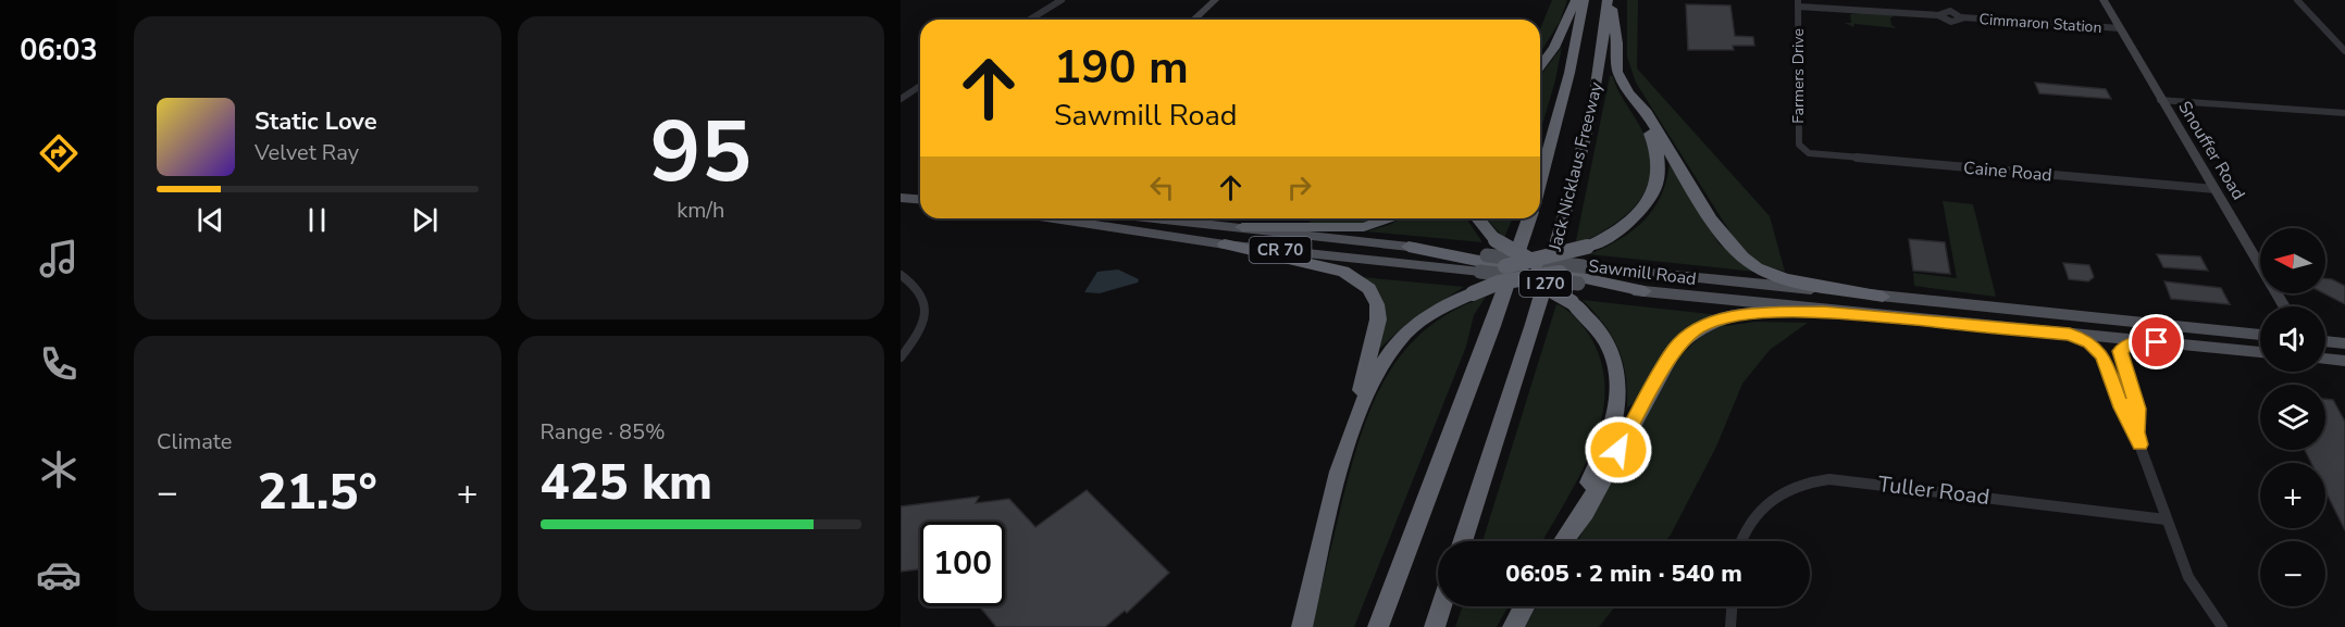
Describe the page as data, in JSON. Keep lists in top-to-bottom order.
{
  "streets": {
    "highway": ["Jack Nicklaus Freeway", "I 270"],
    "main road": ["Snouffer Road", "CR 70", "Sawmill Road"],
    "street": [
      "Cimmaron Station",
      "Farmers Drive",
      "Caine Road",
      "Tuller Road"
    ]
  },
  "crossings": [
    ["Cimmaron Station", "Farmers Drive"],
    ["Cimmaron Station", "Snouffer Road"],
    ["Farmers Drive", "Caine Road"],
    ["Snouffer Road", "Caine Road"]
  ],
  "north": "left",
  "page": {
    "tabs": "06:03",
    "tile": [
      ["95", "km/h"],
      "Climate",
      ["Range · 85%", "425 km"]
    ],
    "turn": ["190 m", "Sawmill Road"],
    "song": ["Static Love", "Velvet Ray"],
    "map_buttons": ["+", "−"],
    "heat": ["−", "21.5°", "+"],
    "limit": "100",
    "trip": "06:05 · 2 min · 540 m"
  }
}
